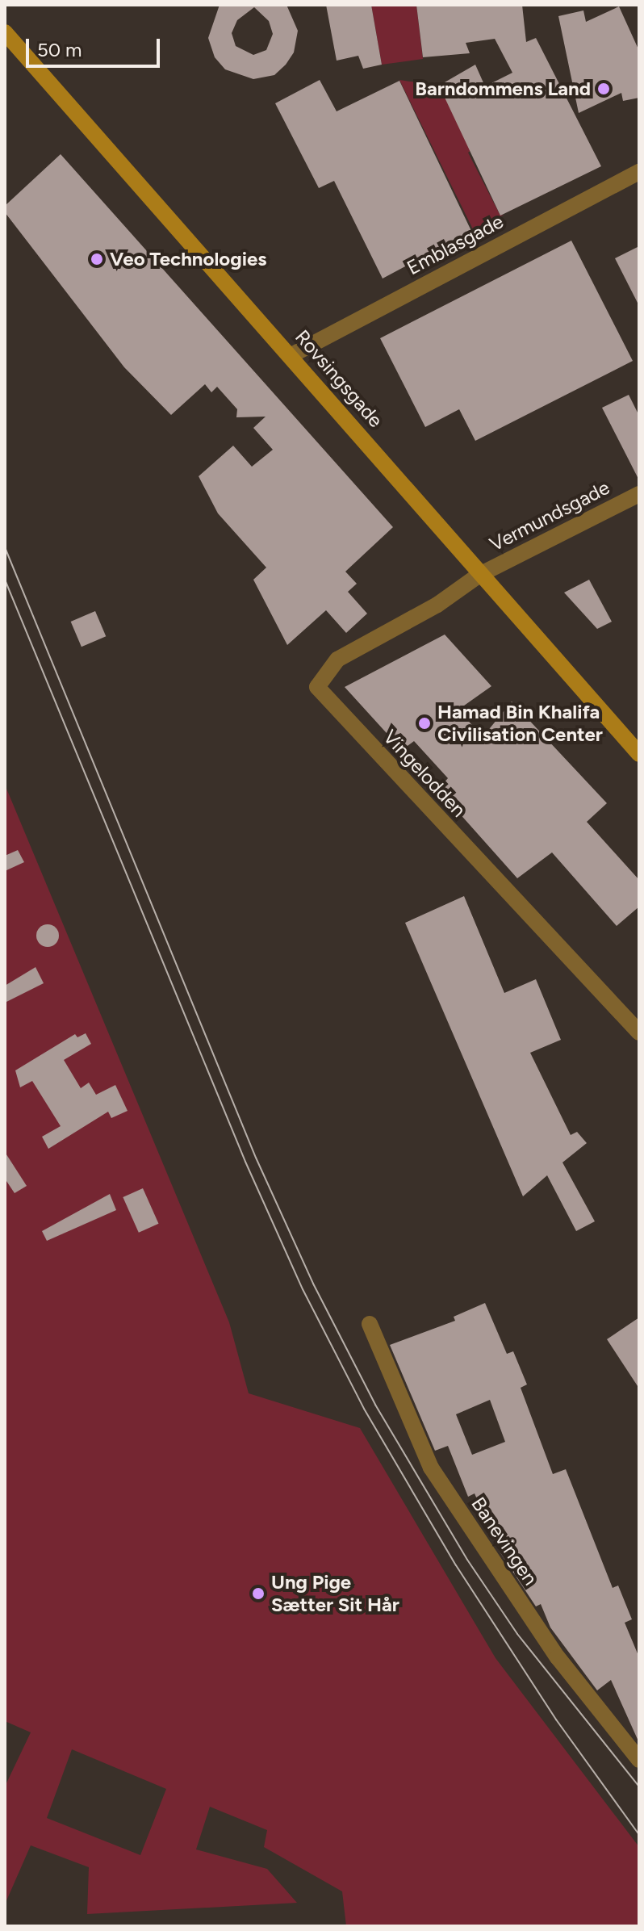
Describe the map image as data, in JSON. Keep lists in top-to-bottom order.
{
  "streets": {
    "street": [
      "Emblasgade",
      "Rovsingsgade",
      "Vermundsgade",
      "Vingelodden",
      "Banevingen"
    ]
  },
  "crossings": [
    ["Emblasgade", "Rovsingsgade"],
    ["Rovsingsgade", "Vermundsgade"],
    ["Rovsingsgade", "Vingelodden"],
    ["Vermundsgade", "Vingelodden"]
  ],
  "places": [
    "Barndommens Land",
    "Veo Technologies",
    "Hamad Bin Khalifa Civilisation Center",
    "Ung Pige Sætter Sit Hår"
  ],
  "scale_bar": "50 m"
}
